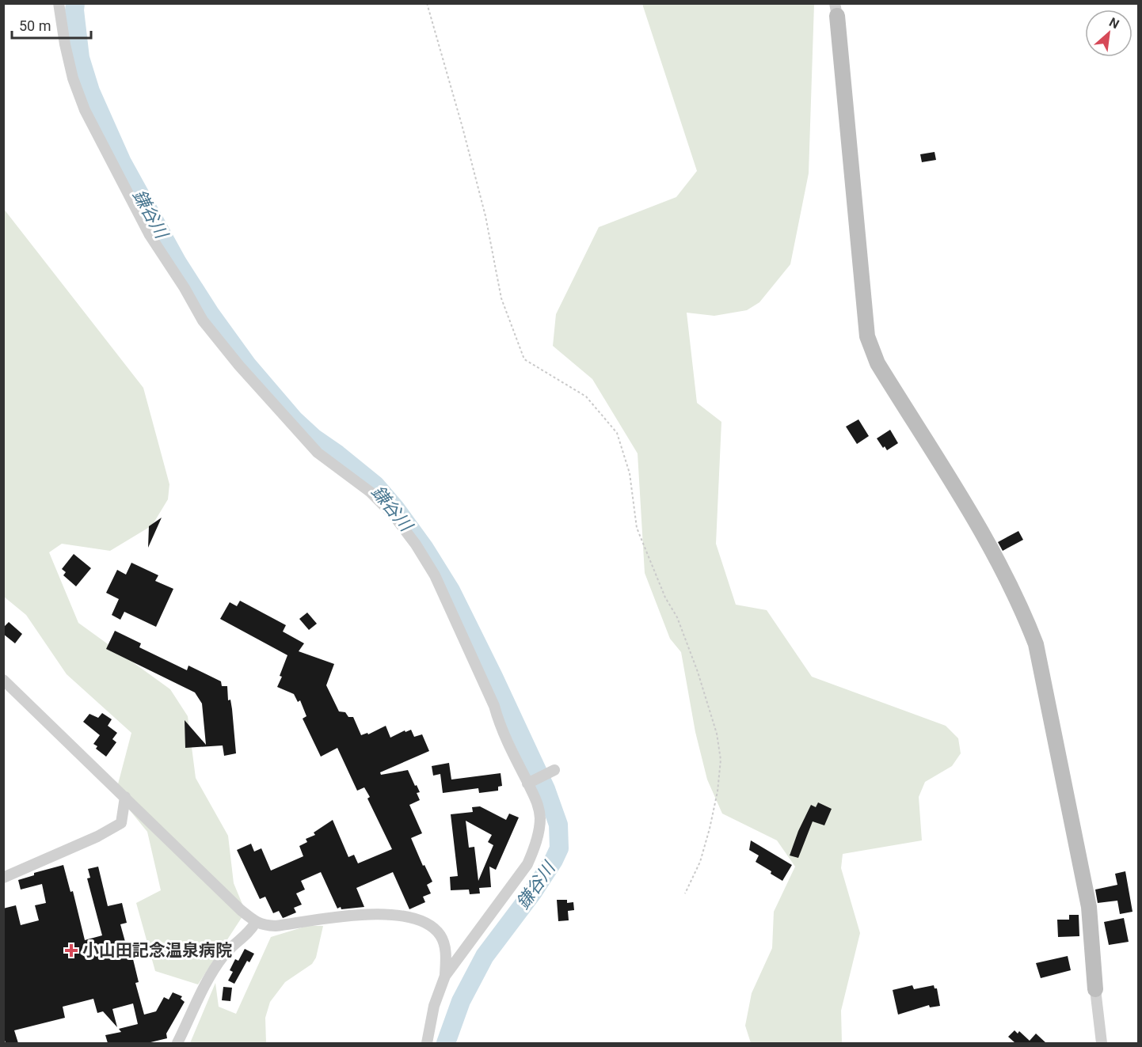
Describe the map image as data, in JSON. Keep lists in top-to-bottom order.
{
  "water": ["鎌谷川"],
  "places": {
    "health": ["小山田記念温泉病院"]
  },
  "scale_bar": "50 m",
  "north": "top right"
}
